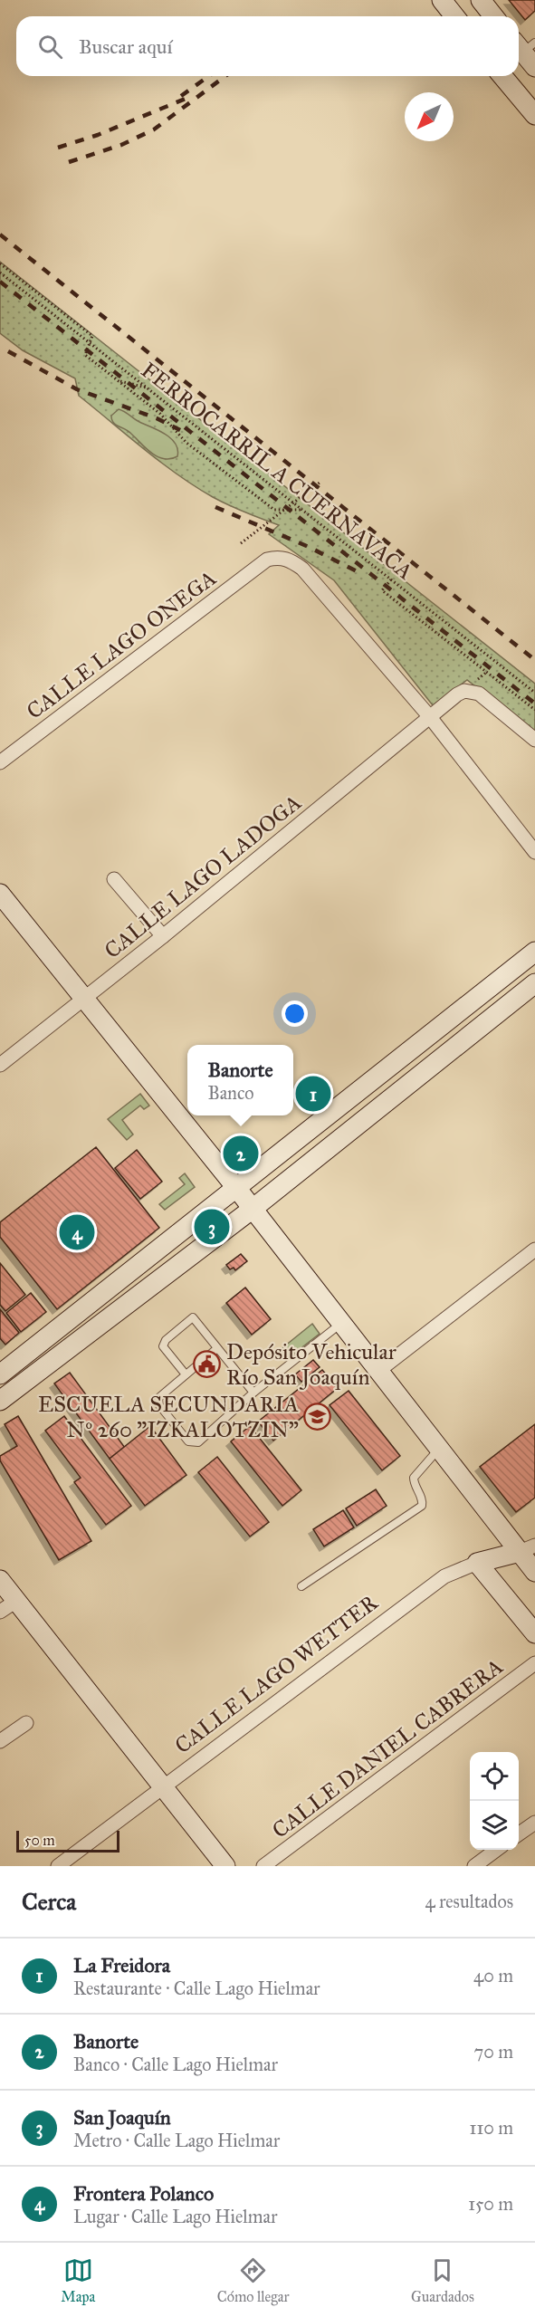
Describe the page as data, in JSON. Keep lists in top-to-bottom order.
{
  "streets": {
    "street": [
      "CALLE LAGO ONEGA",
      "CALLE LAGO LADOGA",
      "CALLE LAGO WETTER",
      "CALLE DANIEL CABRERA"
    ],
    "path": ["FERROCARRIL A CUERNAVACA"]
  },
  "crossings": [
    ["CALLE LAGO ONEGA", "CALLE LAGO LADOGA"]
  ],
  "places": {
    "public building": ["Depósito Vehicular Río San Joaquín"],
    "school or university": ["ESCUELA SECUNDARIA Nº 260 \"IZKALOTZIN\""]
  },
  "scale_bar": "50 m",
  "north": "bottom left",
  "page": {
    "search": "Buscar aquí",
    "popup": ["Banorte", "Banco"],
    "pins": [
      "1",
      "2",
      "3",
      "4"
    ],
    "scale": "50 m",
    "heading": ["Cerca", "4 resultados"],
    "list": [
      {
        "mark": "1",
        "name": "La Freidora",
        "note": "Restaurante · Calle Lago Hielmar",
        "value": "40 m"
      },
      {
        "mark": "2",
        "name": "Banorte",
        "note": "Banco · Calle Lago Hielmar",
        "value": "70 m"
      },
      {
        "mark": "3",
        "name": "San Joaquín",
        "note": "Metro · Calle Lago Hielmar",
        "value": "110 m"
      },
      {
        "mark": "4",
        "name": "Frontera Polanco",
        "note": "Lugar · Calle Lago Hielmar",
        "value": "150 m"
      }
    ],
    "nav": ["Mapa", "Cómo llegar", "Guardados"]
  }
}
